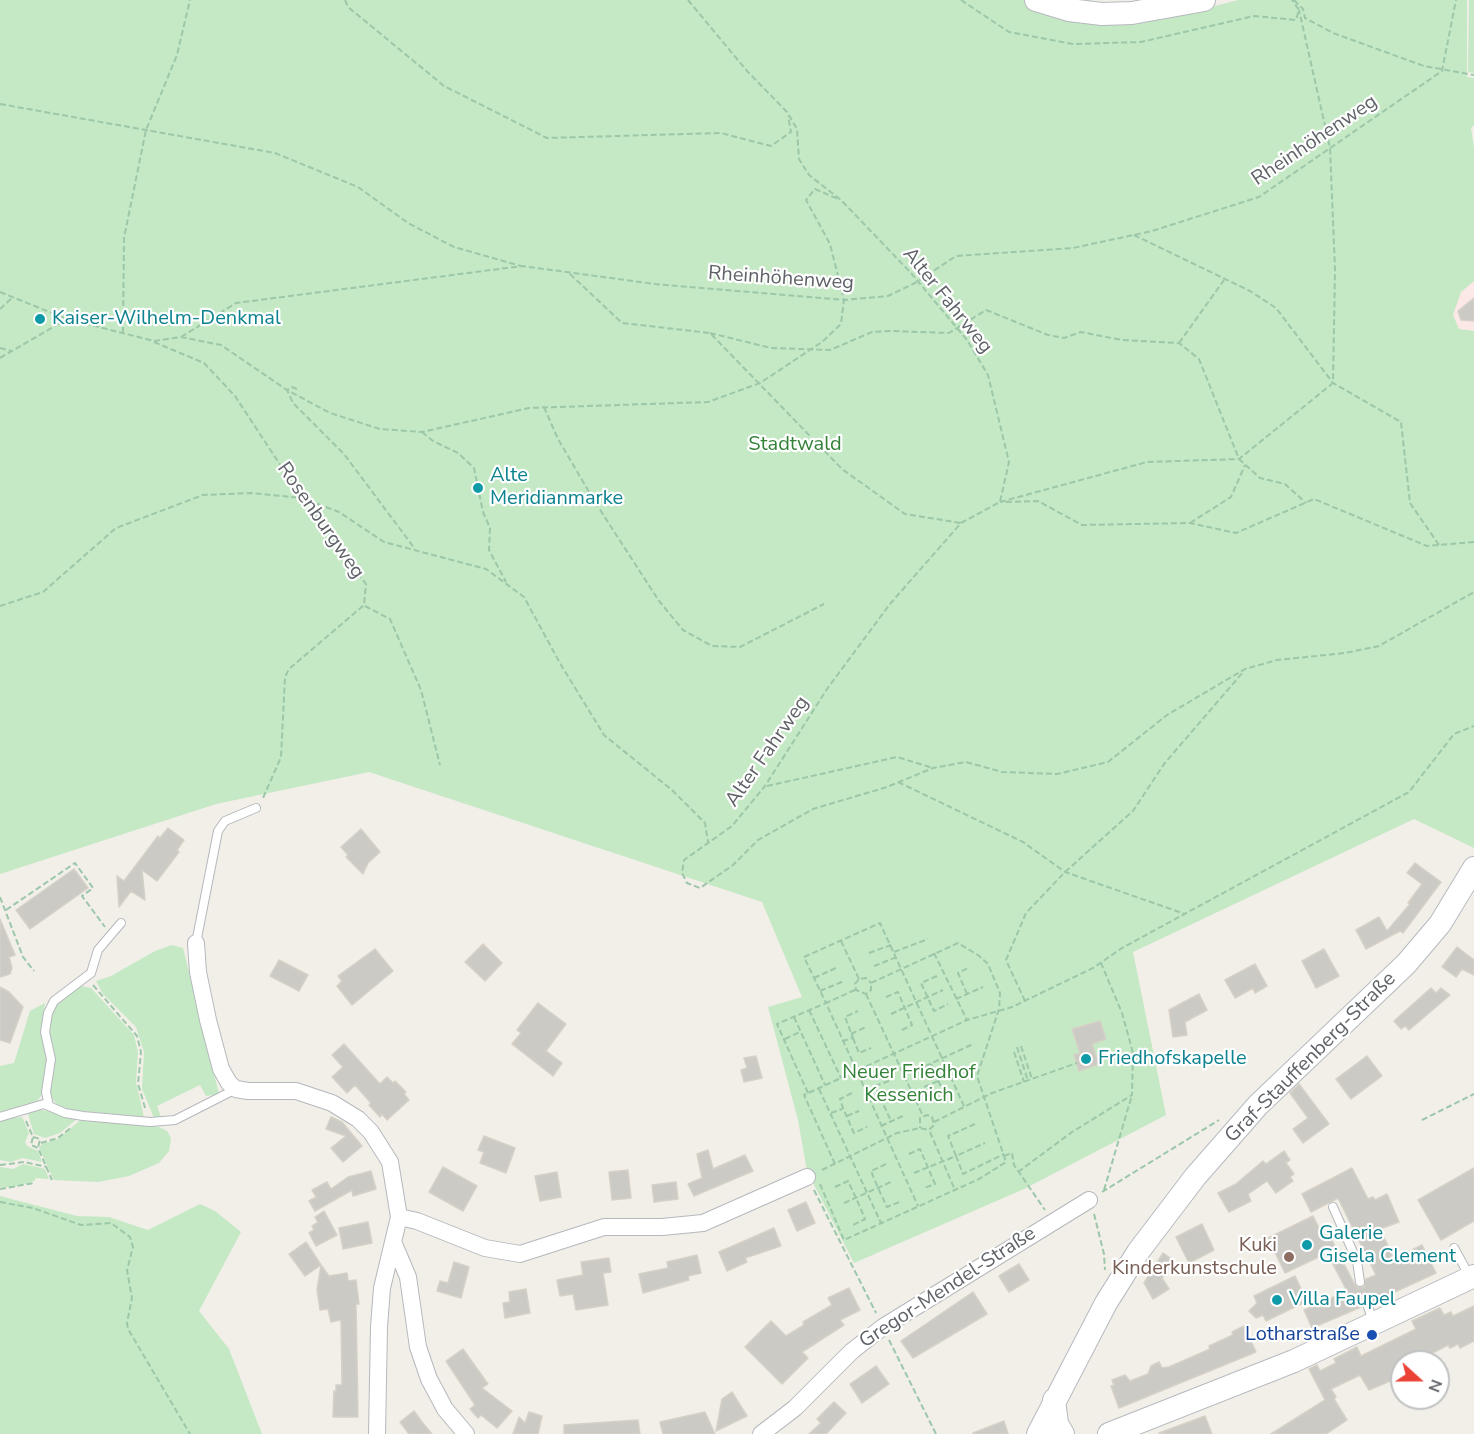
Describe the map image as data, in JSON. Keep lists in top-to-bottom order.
{
  "streets": {
    "street": ["Graf-Stauffenberg-Straße", "Gregor-Mendel-Straße"],
    "path": ["Rheinhöhenweg", "Alter Fahrweg", "Rosenburgweg"]
  },
  "crossings": [
    ["Rheinhöhenweg", "Alter Fahrweg"]
  ],
  "parks": ["Stadtwald", "Neuer Friedhof Kessenich"],
  "places": [
    "Kaiser-Wilhelm-Denkmal",
    "Alte Meridianmarke",
    "Friedhofskapelle",
    "Galerie Gisela Clement",
    "Kuki Kinderkunstschule",
    "Villa Faupel",
    "Lotharstraße"
  ],
  "north": "right"
}
